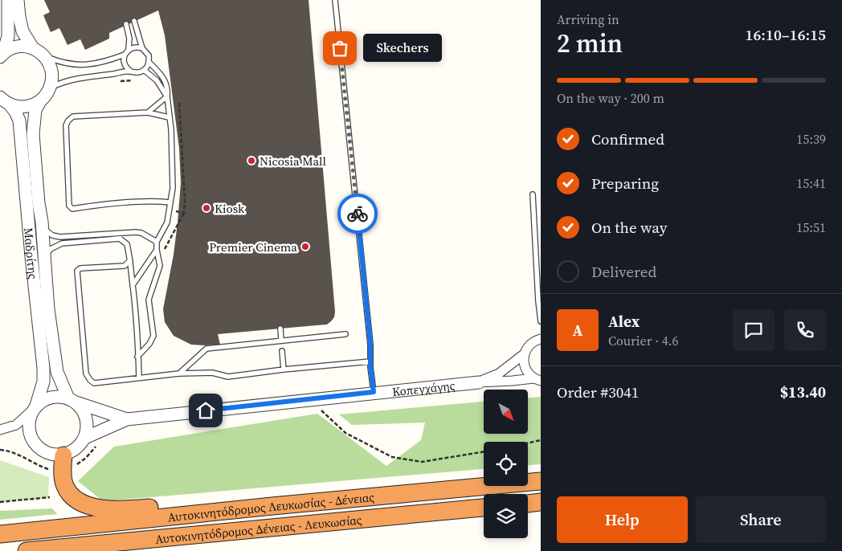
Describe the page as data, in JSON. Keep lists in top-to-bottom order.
{
  "streets": {
    "highway": ["Αυτοκινητόδρομος Λευκωσίας - Δένειας", "Αυτοκινητόδρομος Δένειας - Λευκωσίας"],
    "street": ["Μαδρίτης", "Κοπεγχάγης"]
  },
  "crossings": [
    ["Μαδρίτης", "Κοπεγχάγης"]
  ],
  "places": [
    "Skechers",
    "Nicosia Mall",
    "Kiosk",
    "Premier Cinema"
  ],
  "north": "bottom right",
  "page": {
    "heading": ["2 min", "Arriving in", "16:10–16:15"],
    "panel": [
      "Alex",
      "Courier · 4.6",
      "Order #3041",
      "$13.40"
    ],
    "bubble": "Skechers",
    "bar": "On the way · 200 m",
    "list": [
      ["Confirmed", "15:39"],
      ["Preparing", "15:41"],
      ["On the way", "15:51"],
      "Delivered"
    ],
    "round": "A",
    "buttons": ["Help", "Share"]
  }
}
